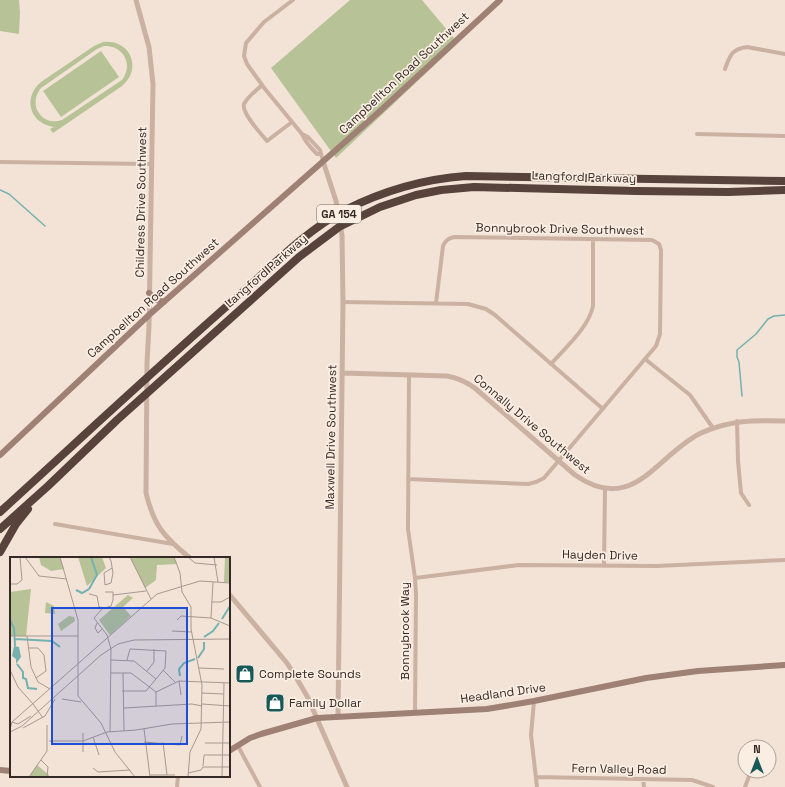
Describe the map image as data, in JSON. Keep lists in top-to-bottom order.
{
  "streets": {
    "highway": ["Langford Parkway", "GA 154"],
    "main road": ["Campbellton Road Southwest", "Headland Drive"],
    "street": [
      "Childress Drive Southwest",
      "Bonnybrook Drive Southwest",
      "Connally Drive Southwest",
      "Maxwell Drive Southwest",
      "Hayden Drive",
      "Bonnybrook Way",
      "Fern Valley Road"
    ]
  },
  "crossings": [
    ["Campbellton Road Southwest", "Childress Drive Southwest"],
    ["Campbellton Road Southwest", "Maxwell Drive Southwest"],
    ["Bonnybrook Drive Southwest", "Connally Drive Southwest"],
    ["Bonnybrook Drive Southwest", "Bonnybrook Way"],
    ["Connally Drive Southwest", "Maxwell Drive Southwest"],
    ["Connally Drive Southwest", "Bonnybrook Way"],
    ["Maxwell Drive Southwest", "Headland Drive"],
    ["Hayden Drive", "Bonnybrook Way"],
    ["Bonnybrook Way", "Headland Drive"]
  ],
  "places": {
    "shop": ["Complete Sounds", "Family Dollar"]
  },
  "north": "top"
}
